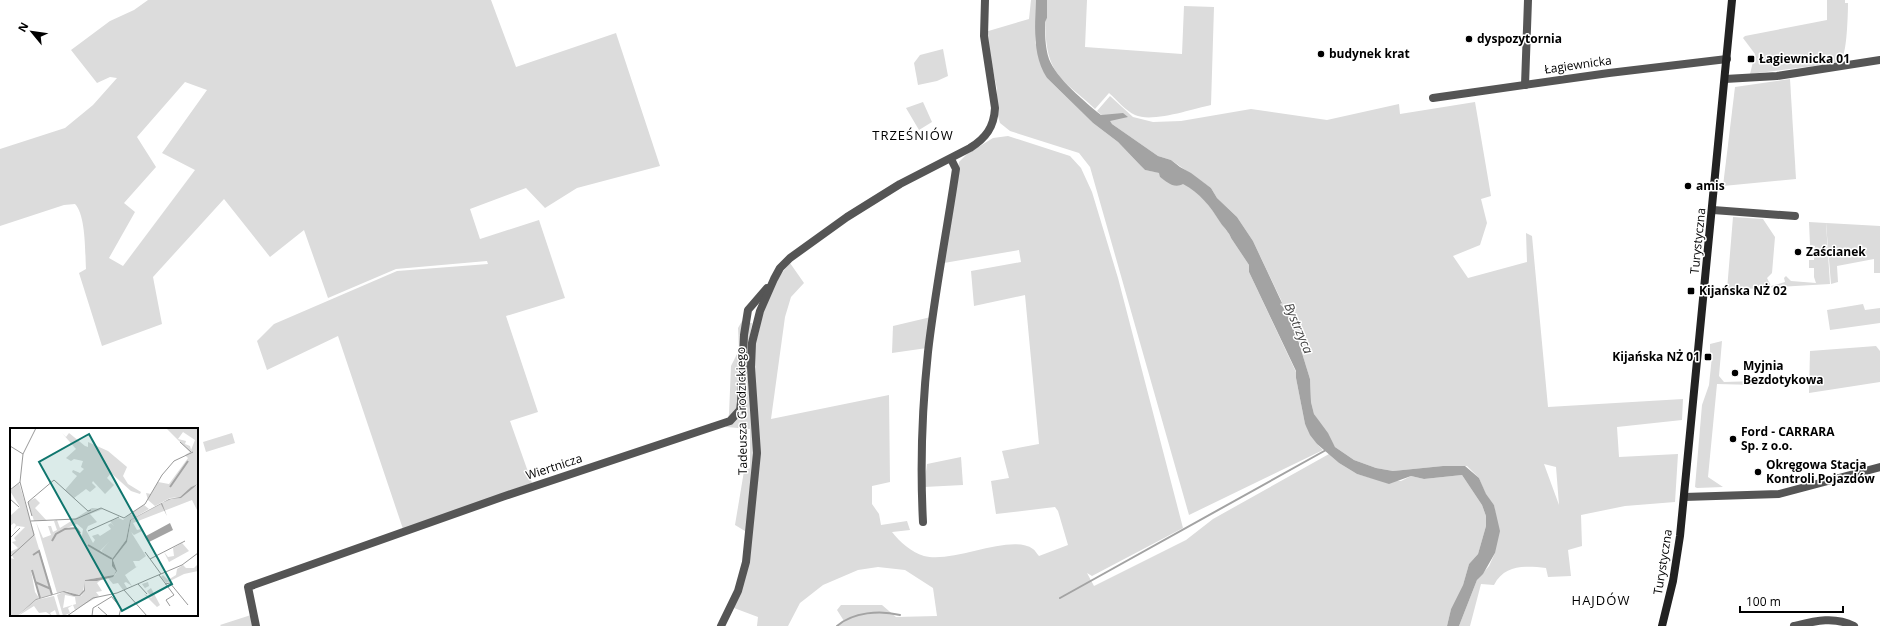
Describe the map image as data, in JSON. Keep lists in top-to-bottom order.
{
  "streets": {
    "main road": ["Turystyczna"],
    "street": ["Łagiewnicka", "Tadeusza Grodzickiego", "Wiertnicza"]
  },
  "crossings": [
    ["Łagiewnicka", "Turystyczna"],
    ["Tadeusza Grodzickiego", "Wiertnicza"]
  ],
  "districts": ["TRZEŚNIÓW", "HAJDÓW"],
  "water": ["Bystrzyca"],
  "places": {
    "other": [
      "dyspozytornia",
      "budynek krat",
      "amis",
      "Zaścianek",
      "Myjnia Bezdotykowa",
      "Ford - CARRARA Sp. z o.o.",
      "Okręgowa Stacja Kontroli Pojazdów"
    ],
    "transit": ["Łagiewnicka 01", "Kijańska NŻ 02", "Kijańska NŻ 01"]
  },
  "scale_bar": "100 m",
  "north": "top left"
}
